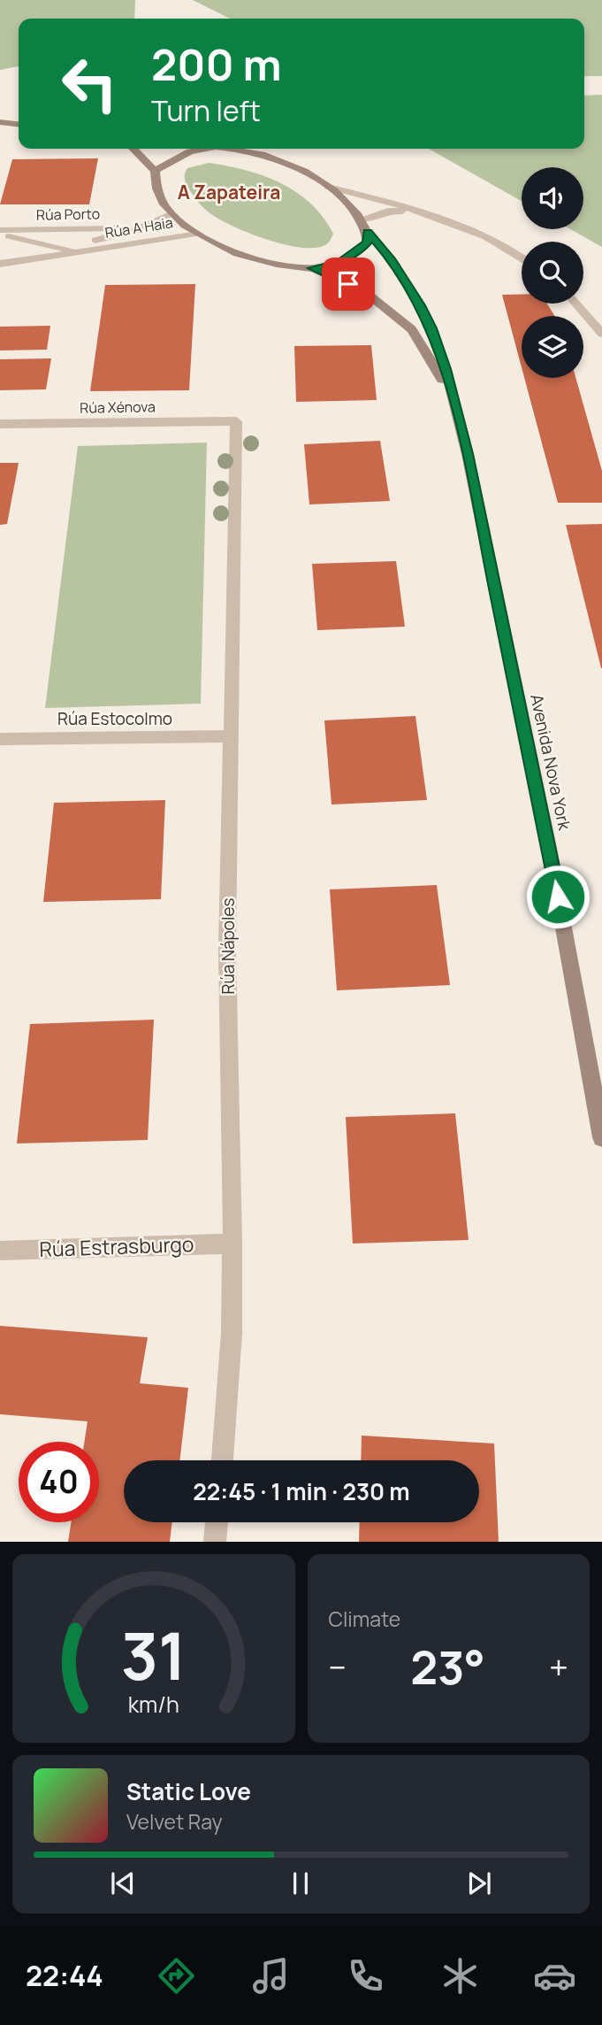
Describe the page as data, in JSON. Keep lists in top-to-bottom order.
{
  "streets": {
    "street": [
      "Rúa Porto",
      "Rúa A Haia",
      "Rúa Xénova",
      "Rúa Estocolmo",
      "Avenida Nova York",
      "Rúa Nápoles",
      "Rúa Estrasburgo"
    ]
  },
  "crossings": [
    ["Rúa Porto", "Rúa A Haia"],
    ["Rúa Xénova", "Rúa Nápoles"],
    ["Rúa Estocolmo", "Rúa Nápoles"],
    ["Rúa Nápoles", "Rúa Estrasburgo"]
  ],
  "districts": ["A Zapateira"],
  "page": {
    "turn": ["200 m", "Turn left"],
    "limit": "40",
    "trip": "22:45 · 1 min · 230 m",
    "tile": "Climate",
    "heat": ["−", "23°", "+"],
    "song": ["Static Love", "Velvet Ray"],
    "tabs": "22:44",
    "gauge": ["31", "km/h"]
  }
}
